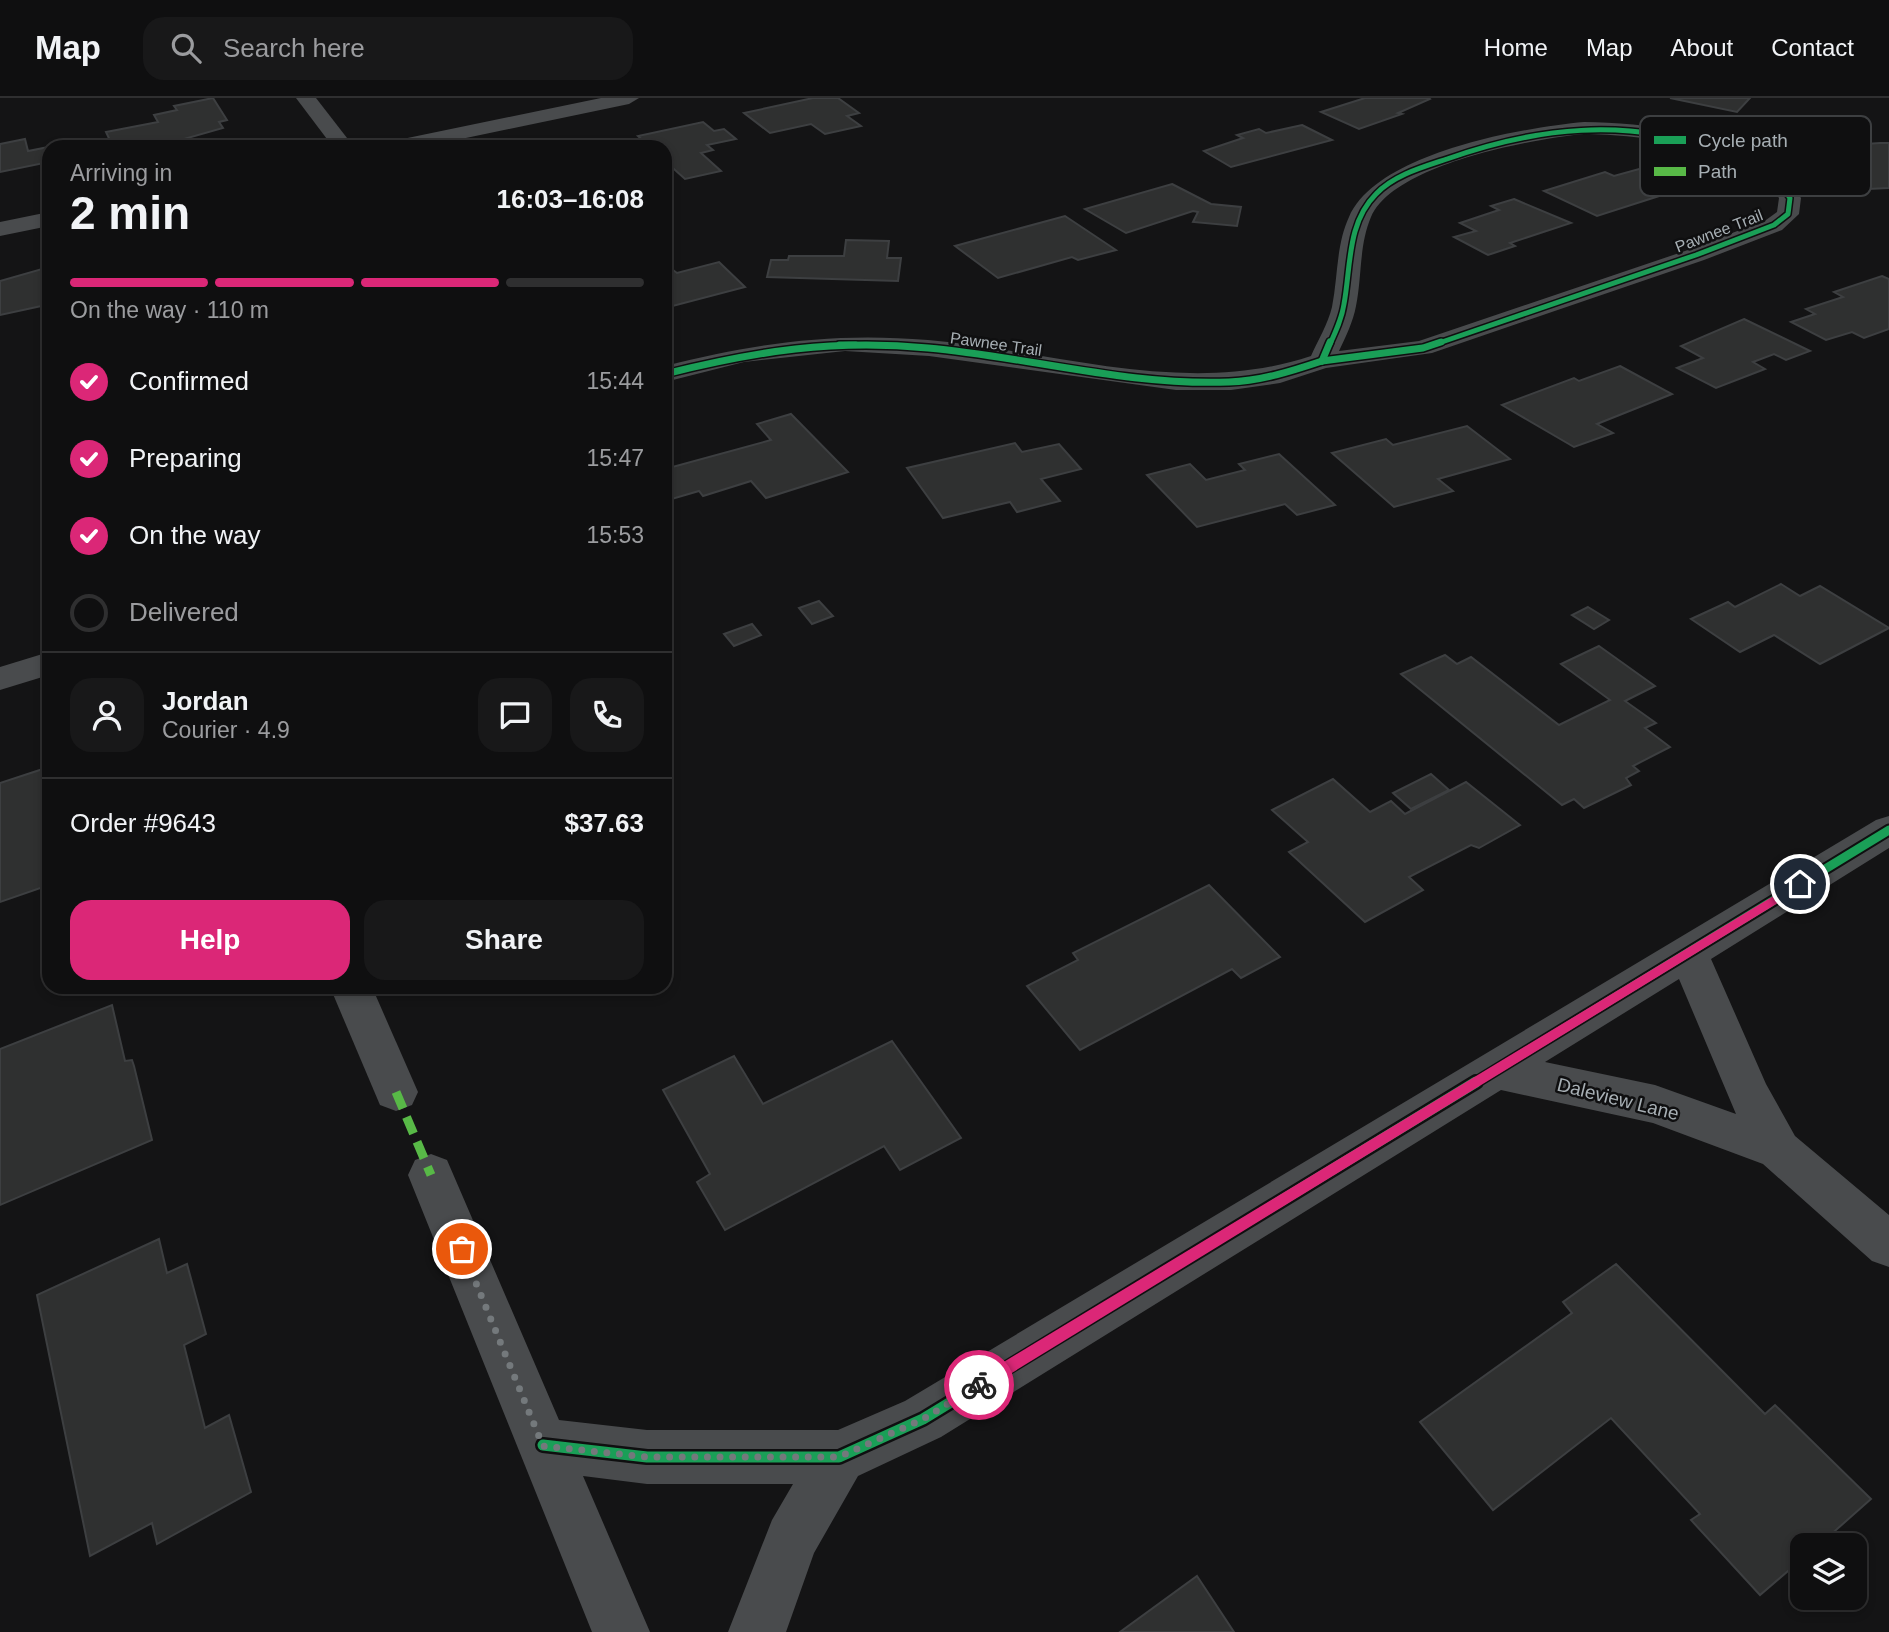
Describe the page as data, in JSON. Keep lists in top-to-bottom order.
{
  "streets": {
    "street": ["Pawnee Trail", "Daleview Lane"]
  },
  "legend": ["Cycle path", "Path"],
  "page": {
    "header": "Map",
    "search": "Search here",
    "nav": [
      "Home",
      "Map",
      "About",
      "Contact"
    ],
    "heading": ["2 min", "Arriving in", "16:03–16:08"],
    "panel": [
      "Jordan",
      "Courier · 4.9",
      "Order #9643",
      "$37.63"
    ],
    "bar": "On the way · 110 m",
    "list": [
      ["Confirmed", "15:44"],
      ["Preparing", "15:47"],
      ["On the way", "15:53"],
      "Delivered"
    ],
    "buttons": ["Help", "Share"]
  }
}
